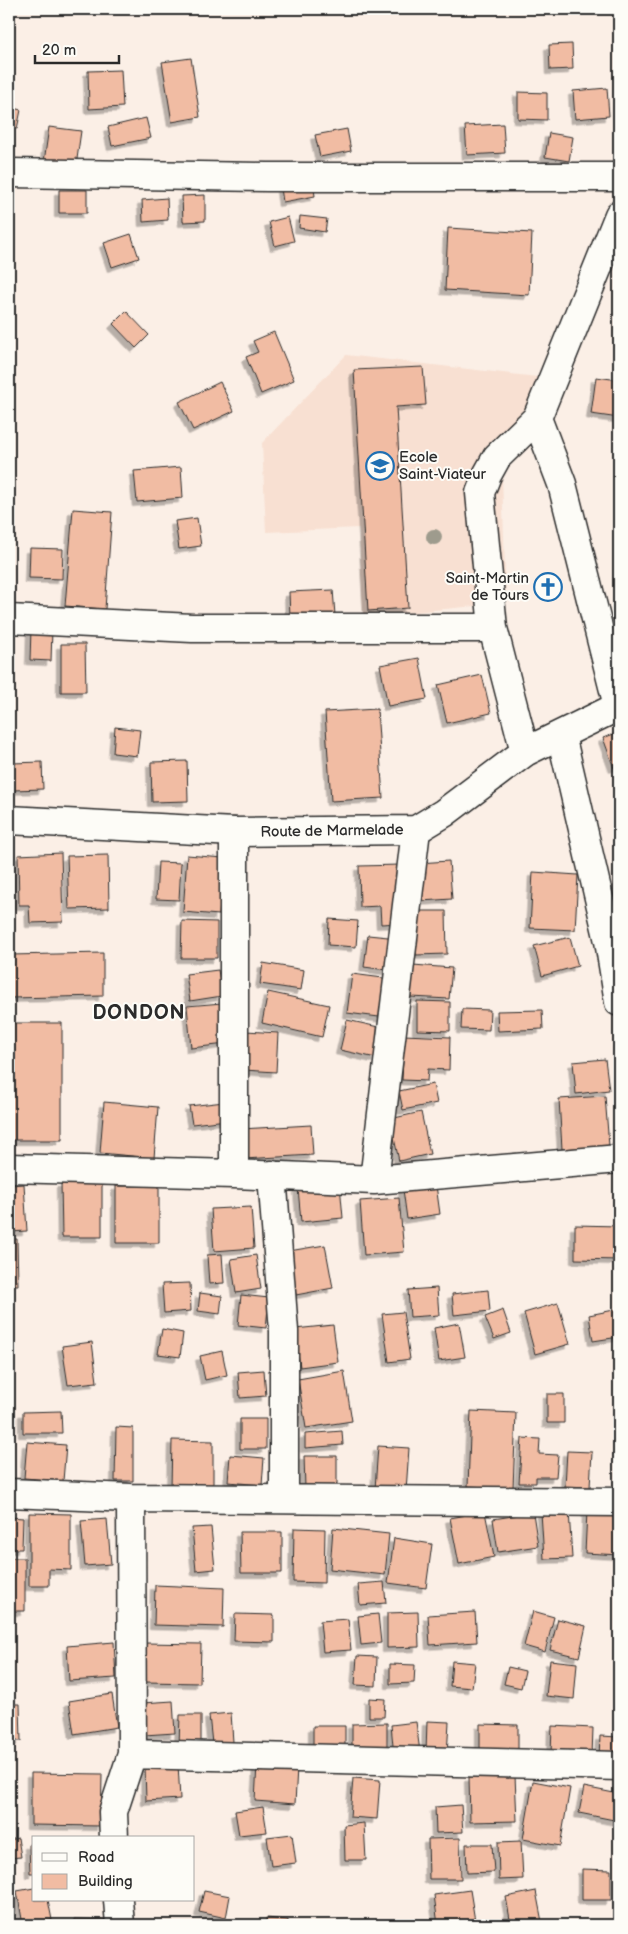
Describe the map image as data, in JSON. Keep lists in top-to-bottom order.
{
  "streets": {
    "street": ["Route de Marmelade"]
  },
  "districts": ["DONDON"],
  "places": {
    "school or university": ["Ecole Saint-Viateur"],
    "church": ["Saint-Martin de Tours"]
  },
  "legend": ["Road", "Building"],
  "scale_bar": "20 m"
}
